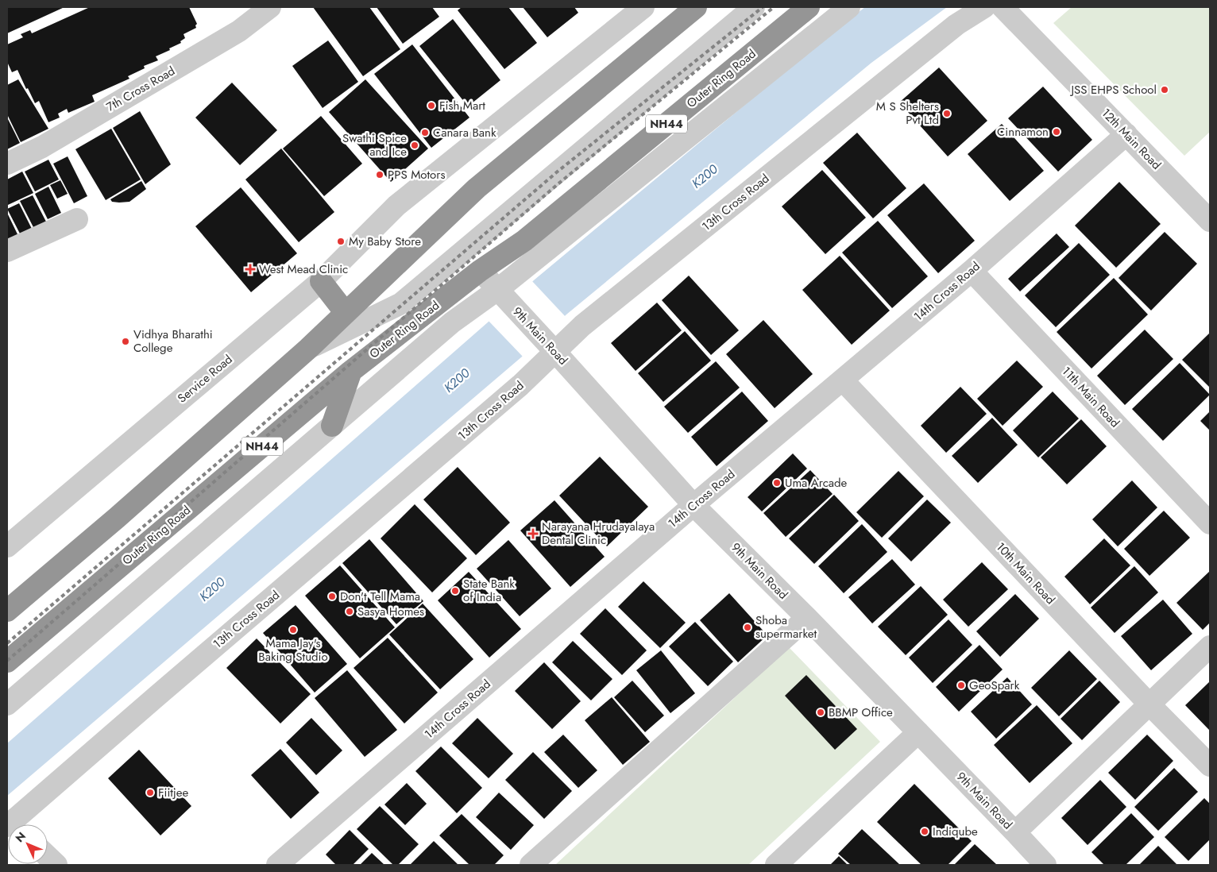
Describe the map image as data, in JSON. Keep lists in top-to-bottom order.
{
  "streets": {
    "highway": ["Outer Ring Road", "NH44"],
    "street": [
      "7th Cross Road",
      "12th Main Road",
      "13th Cross Road",
      "14th Cross Road",
      "9th Main Road",
      "Service Road",
      "11th Main Road",
      "10th Main Road"
    ]
  },
  "crossings": [
    ["Outer Ring Road", "9th Main Road"],
    ["12th Main Road", "14th Cross Road"],
    ["13th Cross Road", "9th Main Road"],
    ["14th Cross Road", "9th Main Road"],
    ["14th Cross Road", "11th Main Road"],
    ["14th Cross Road", "10th Main Road"]
  ],
  "water": ["K200"],
  "places": {
    "other": [
      "JSS EHPS School",
      "Fish Mart",
      "M S Shelters Pvt Ltd",
      "Cinnamon",
      "Canara Bank",
      "Swathi Spice and Ice",
      "PPS Motors",
      "My Baby Store",
      "Vidhya Bharathi College",
      "Uma Arcade",
      "State Bank of India",
      "Don't Tell Mama",
      "Sasya Homes",
      "Shoba supermarket",
      "Mama Jay's Baking Studio",
      "GeoSpark",
      "BBMP Office",
      "Fiitjee",
      "Indiqube"
    ],
    "health": ["West Mead Clinic", "Narayana Hrudayalaya Dental Clinic"]
  },
  "north": "top left"
}
